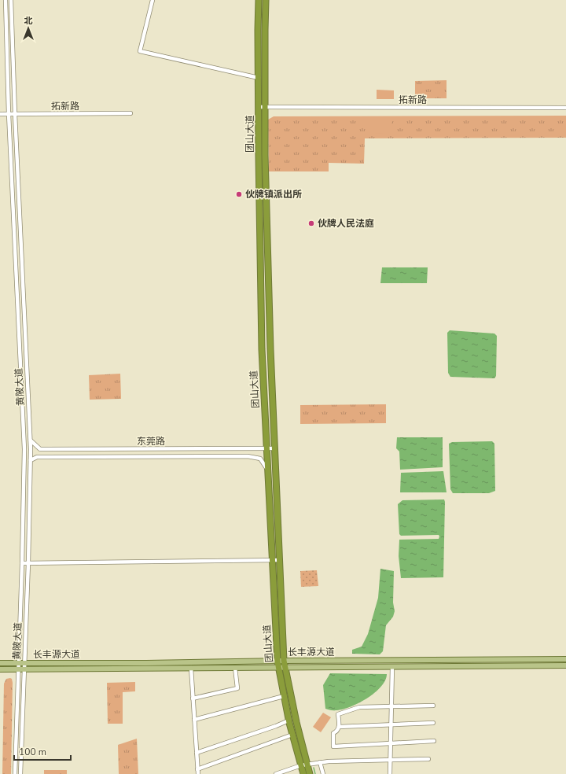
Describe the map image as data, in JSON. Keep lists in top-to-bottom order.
{
  "streets": {
    "highway": ["团山大道"],
    "main road": ["长丰源大道"],
    "street": ["拓新路", "黄陂大道", "东莞路"]
  },
  "crossings": [
    ["拓新路", "团山大道"],
    ["拓新路", "黄陂大道"],
    ["团山大道", "东莞路"],
    ["团山大道", "长丰源大道"],
    ["黄陂大道", "东莞路"],
    ["黄陂大道", "长丰源大道"]
  ],
  "places": ["伙牌镇派出所", "伙牌人民法庭"],
  "scale_bar": "100 m",
  "north": "top"
}
